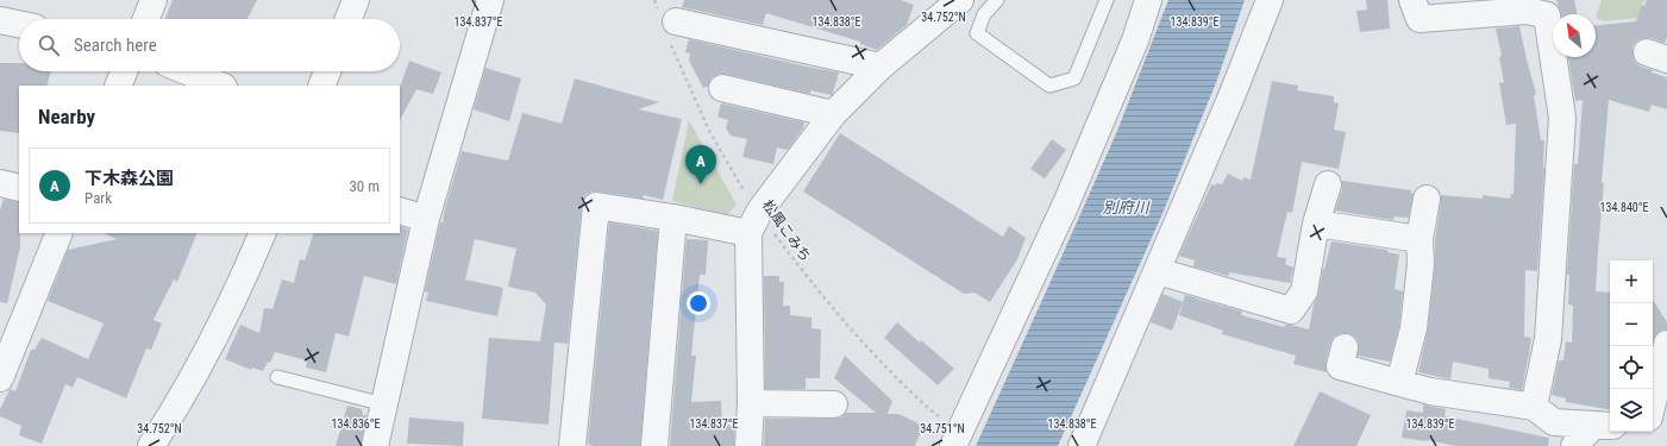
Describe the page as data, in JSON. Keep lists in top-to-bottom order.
{
  "streets": {
    "path": ["松風こみち"]
  },
  "water": ["別府川"],
  "north": "top left",
  "page": {
    "search": "Search here",
    "heading": "Nearby",
    "pins": "A",
    "list": [
      {
        "mark": "A",
        "name": "下木森公園",
        "note": "Park",
        "value": "30 m"
      }
    ],
    "map_buttons": ["+", "−"]
  },
  "coordinates": [
    "34.752°N",
    "134.837°E",
    "134.838°E",
    "134.839°E",
    "134.840°E",
    "134.836°E",
    "34.751°N"
  ]
}
